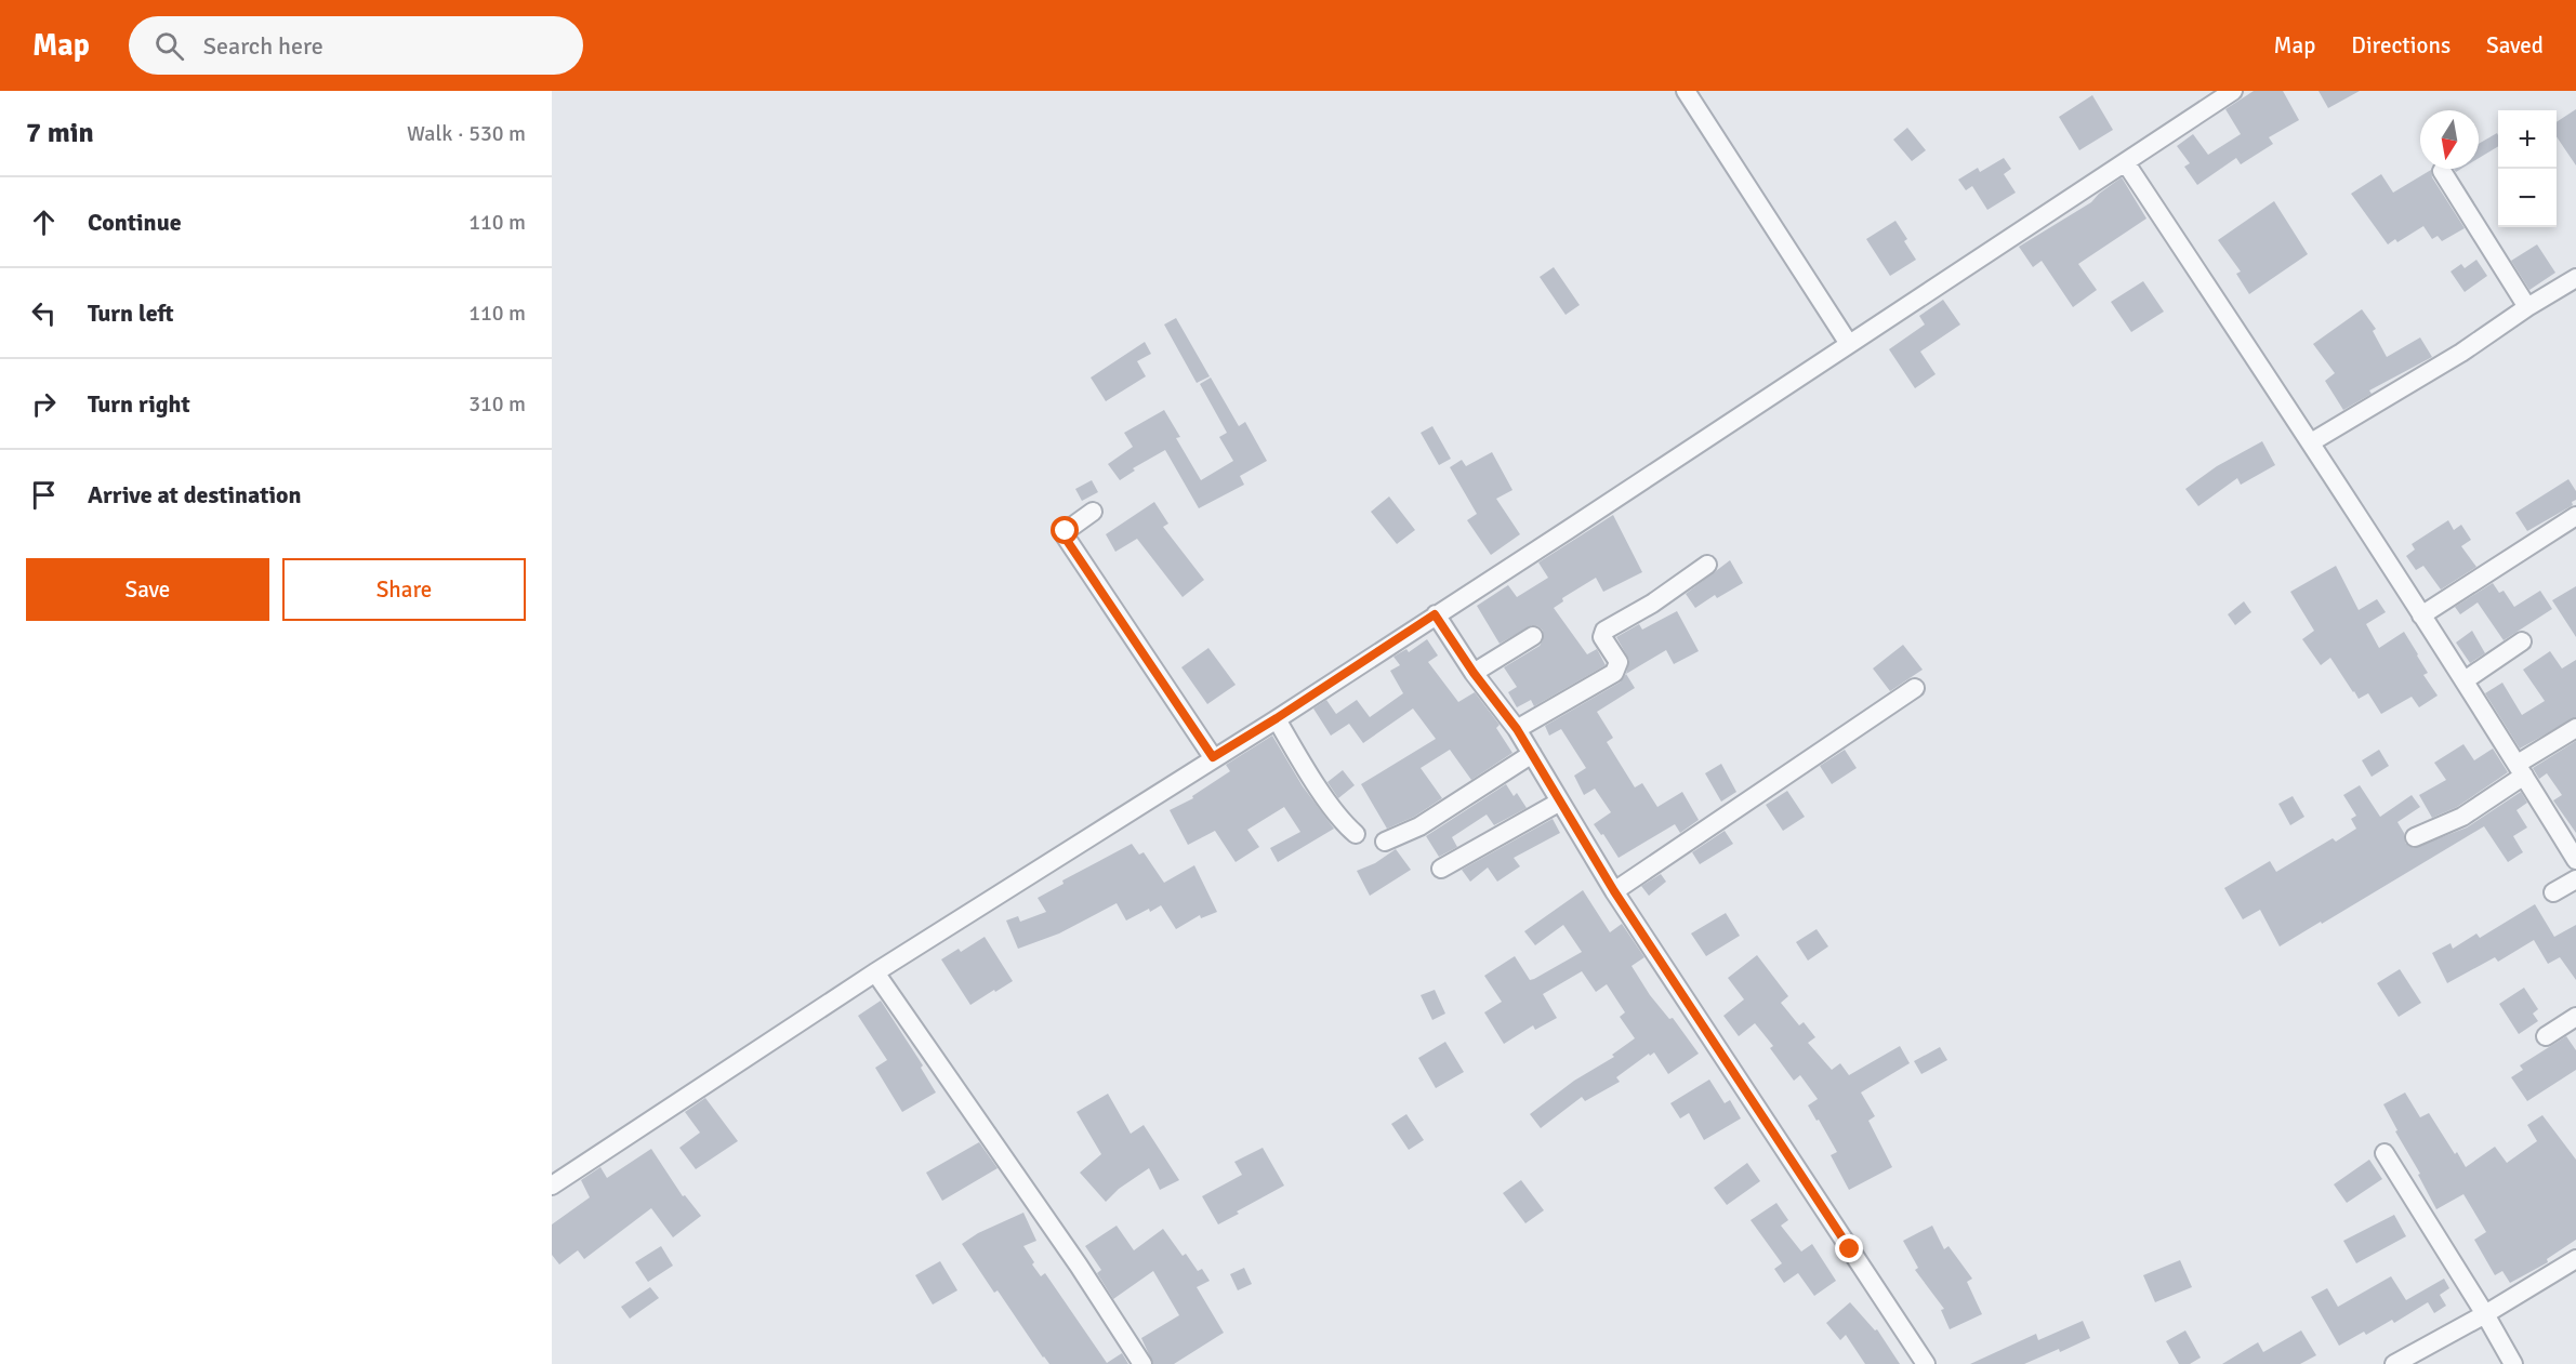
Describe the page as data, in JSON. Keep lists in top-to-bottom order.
{
  "north": "bottom",
  "page": {
    "header": "Map",
    "search": "Search here",
    "nav": ["Map", "Directions", "Saved"],
    "heading": ["7 min", "Walk · 530 m"],
    "map_buttons": ["+", "−"],
    "list": [
      ["Continue", "110 m"],
      ["Turn left", "110 m"],
      ["Turn right", "310 m"],
      "Arrive at destination"
    ],
    "buttons": ["Save", "Share"]
  }
}
